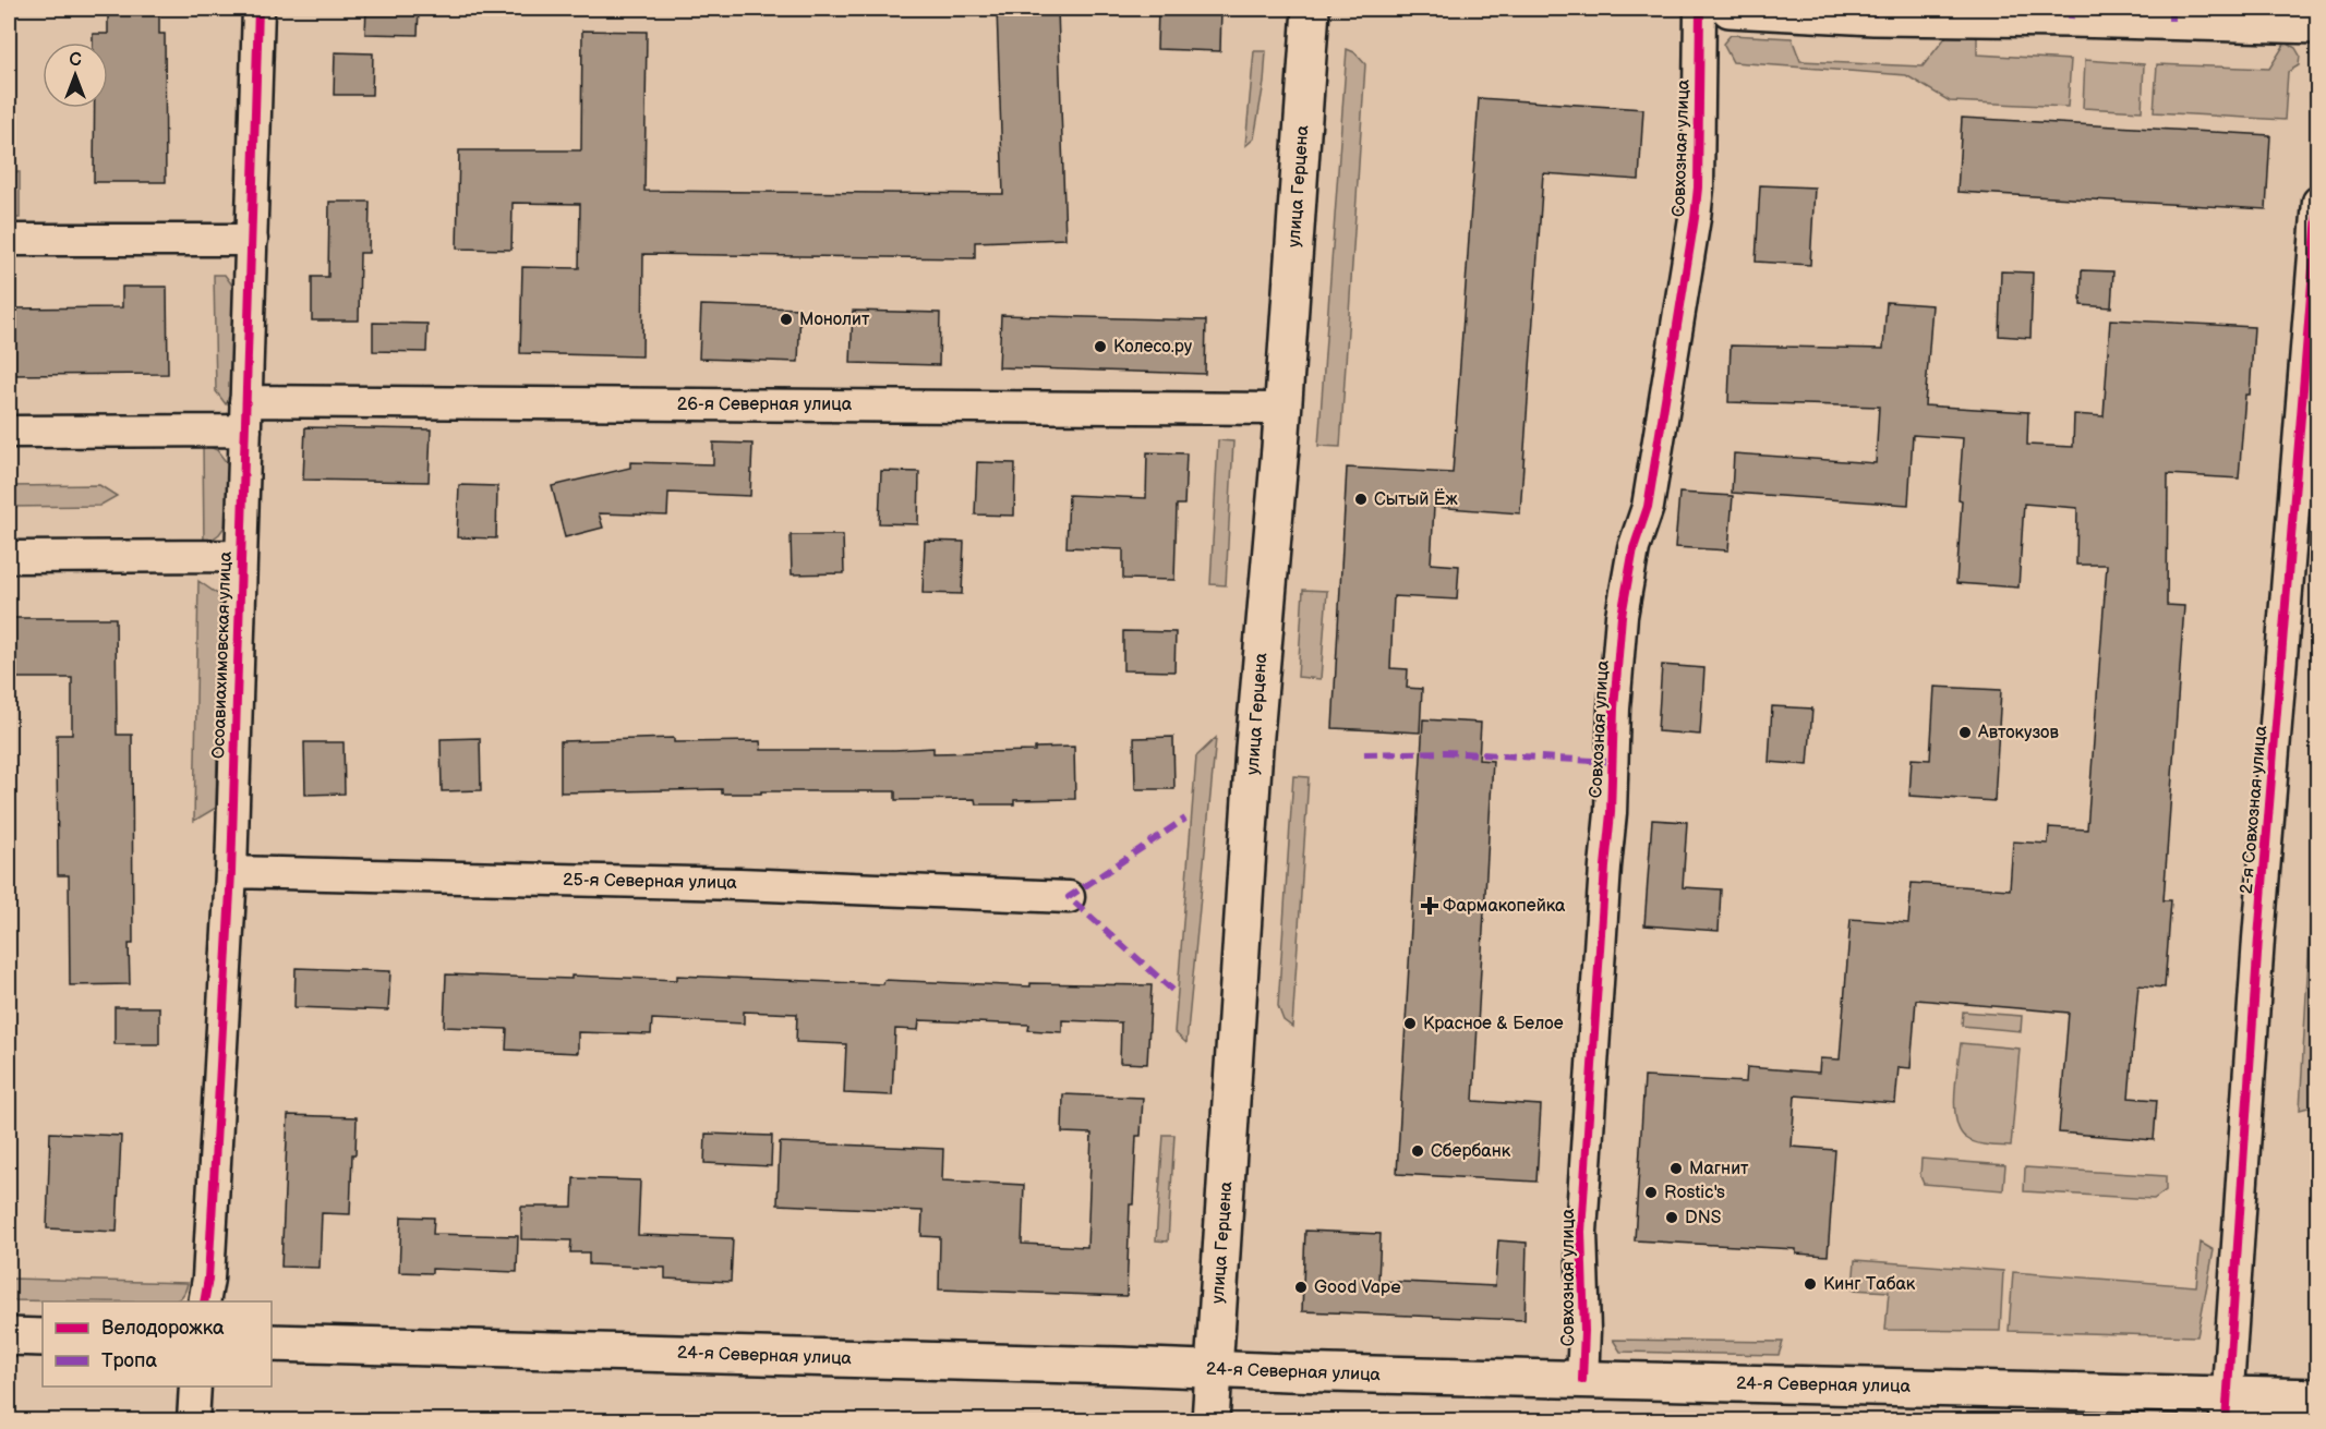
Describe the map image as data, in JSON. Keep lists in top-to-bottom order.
{
  "streets": {
    "main road": ["улица Герцена", "24-я Северная улица"],
    "street": [
      "Совхозная улица",
      "26-я Северная улица",
      "Осоавиахимовская улица",
      "2-я Совхозная улица",
      "25-я Северная улица"
    ]
  },
  "crossings": [
    ["Совхозная улица", "24-я Северная улица"],
    ["улица Герцена", "26-я Северная улица"],
    ["улица Герцена", "24-я Северная улица"],
    ["26-я Северная улица", "Осоавиахимовская улица"],
    ["Осоавиахимовская улица", "25-я Северная улица"],
    ["2-я Совхозная улица", "24-я Северная улица"]
  ],
  "places": {
    "other": [
      "Монолит",
      "Колесо.ру",
      "Сытый Ёж",
      "Автокузов",
      "Красное & Белое",
      "Сбербанк",
      "Магнит",
      "Rostic's",
      "DNS",
      "Кинг Табак",
      "Good Vape"
    ],
    "health": ["Фармакопейка"]
  },
  "legend": ["Велодорожка", "Тропа"],
  "north": "top"
}
